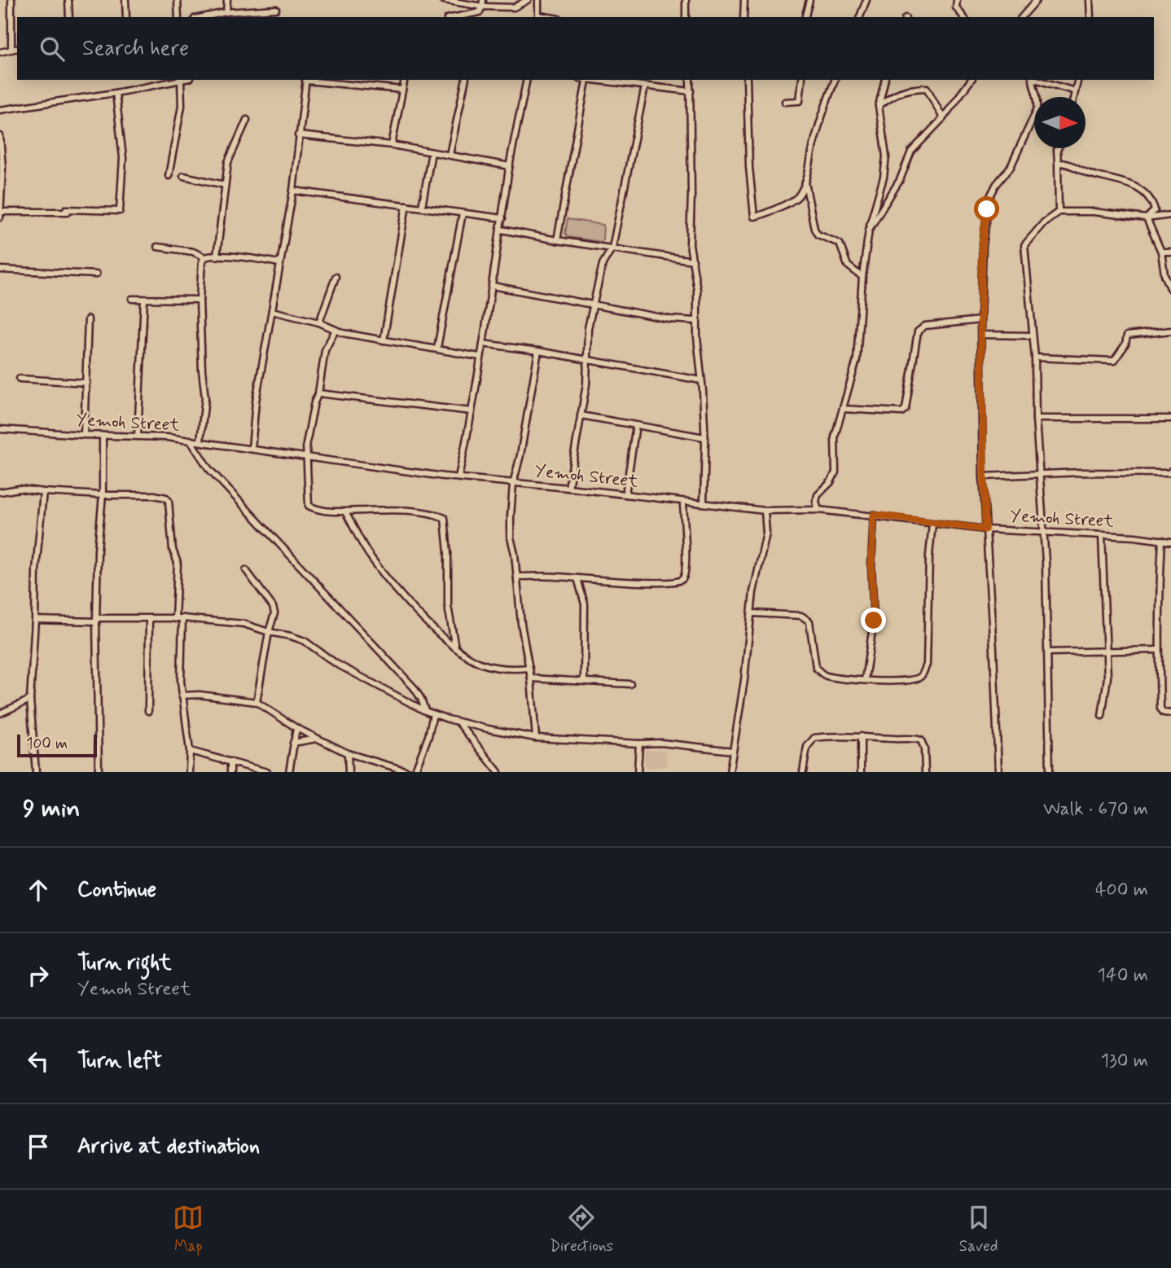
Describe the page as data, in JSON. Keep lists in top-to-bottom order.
{
  "streets": {
    "street": ["Yemoh Street"]
  },
  "scale_bar": "100 m",
  "north": "right",
  "page": {
    "search": "Search here",
    "scale": "100 m",
    "heading": ["9 min", "Walk · 670 m"],
    "list": [
      ["Continue", "400 m"],
      ["Turn right", "Yemoh Street", "140 m"],
      ["Turn left", "130 m"],
      "Arrive at destination"
    ],
    "nav": ["Map", "Directions", "Saved"]
  }
}
